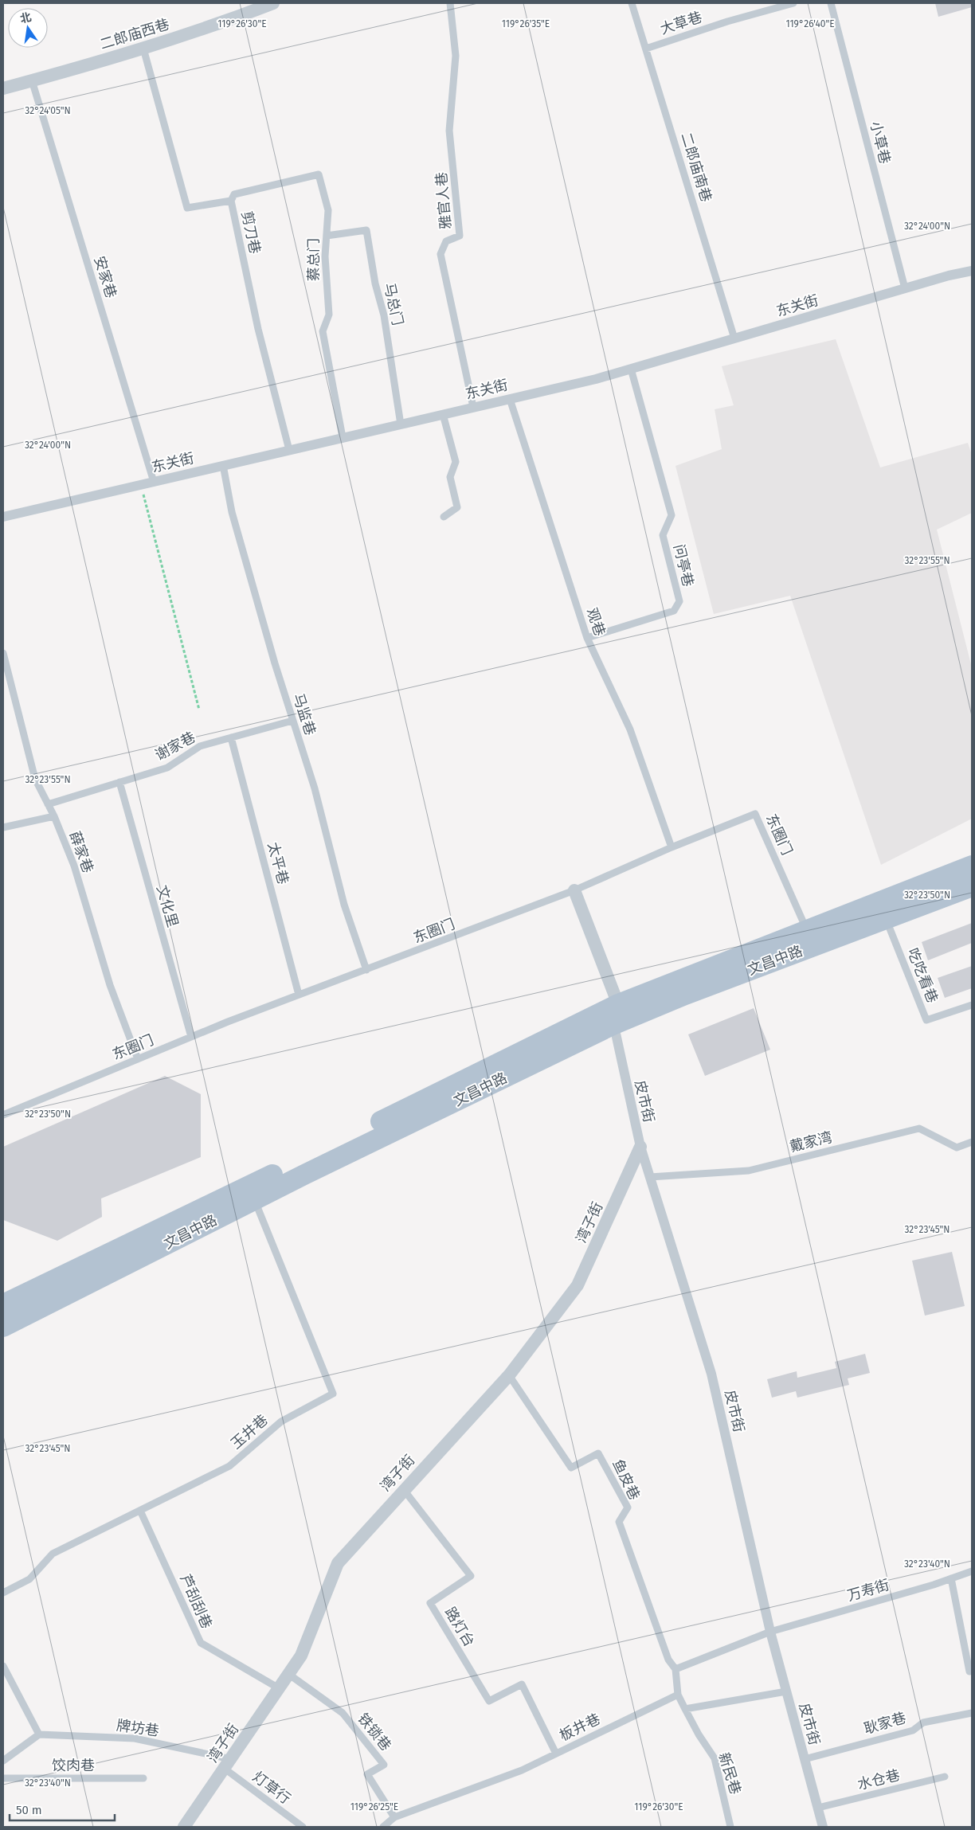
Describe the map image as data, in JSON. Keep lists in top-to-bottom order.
{
  "streets": {
    "main road": ["文昌中路"],
    "street": [
      "二郎庙西巷",
      "东关街",
      "皮市街",
      "湾子街"
    ],
    "lane": [
      "大草巷",
      "小草巷",
      "二郎庙南巷",
      "雅官人巷",
      "剪刀巷",
      "蔡总门",
      "安家巷",
      "马总门",
      "问亭巷",
      "观巷",
      "马监巷",
      "谢家巷",
      "东圈门",
      "薛家巷",
      "太平巷",
      "文化里",
      "吃吃看巷",
      "戴家湾",
      "玉井巷",
      "鱼皮巷",
      "万寿街",
      "芦刮刮巷",
      "路灯台",
      "耿家巷",
      "板井巷",
      "牌坊巷",
      "铁锁巷",
      "饺肉巷",
      "新民巷",
      "水仓巷",
      "灯草行"
    ]
  },
  "crossings": [
    ["大草巷", "二郎庙南巷"],
    ["二郎庙西巷", "剪刀巷"],
    ["二郎庙西巷", "安家巷"],
    ["小草巷", "东关街"],
    ["二郎庙南巷", "东关街"],
    ["雅官人巷", "东关街"],
    ["剪刀巷", "蔡总门"],
    ["剪刀巷", "东关街"],
    ["蔡总门", "马总门"],
    ["蔡总门", "东关街"],
    ["安家巷", "东关街"],
    ["马总门", "东关街"],
    ["东关街", "问亭巷"],
    ["东关街", "观巷"],
    ["东关街", "马监巷"],
    ["问亭巷", "观巷"],
    ["观巷", "东圈门"],
    ["马监巷", "谢家巷"],
    ["马监巷", "东圈门"],
    ["谢家巷", "薛家巷"],
    ["谢家巷", "太平巷"],
    ["谢家巷", "文化里"],
    ["东圈门", "薛家巷"],
    ["东圈门", "太平巷"],
    ["东圈门", "文化里"],
    ["东圈门", "文昌中路"],
    ["文昌中路", "吃吃看巷"],
    ["文昌中路", "皮市街"],
    ["文昌中路", "玉井巷"],
    ["皮市街", "戴家湾"],
    ["皮市街", "湾子街"],
    ["皮市街", "万寿街"],
    ["皮市街", "耿家巷"],
    ["皮市街", "水仓巷"],
    ["湾子街", "鱼皮巷"],
    ["湾子街", "芦刮刮巷"],
    ["湾子街", "路灯台"],
    ["湾子街", "牌坊巷"],
    ["湾子街", "铁锁巷"],
    ["湾子街", "灯草行"],
    ["玉井巷", "芦刮刮巷"],
    ["鱼皮巷", "万寿街"],
    ["鱼皮巷", "板井巷"],
    ["路灯台", "板井巷"],
    ["板井巷", "铁锁巷"],
    ["牌坊巷", "灯草行"]
  ],
  "scale_bar": "50 m",
  "north": "top",
  "coordinates": [
    "119°26'30\"E",
    "119°26'35\"E",
    "119°26'40\"E",
    "32°24'05\"N",
    "32°24'00\"N",
    "32°23'55\"N",
    "32°23'50\"N",
    "32°23'45\"N",
    "32°23'40\"N",
    "119°26'25\"E"
  ]
}
